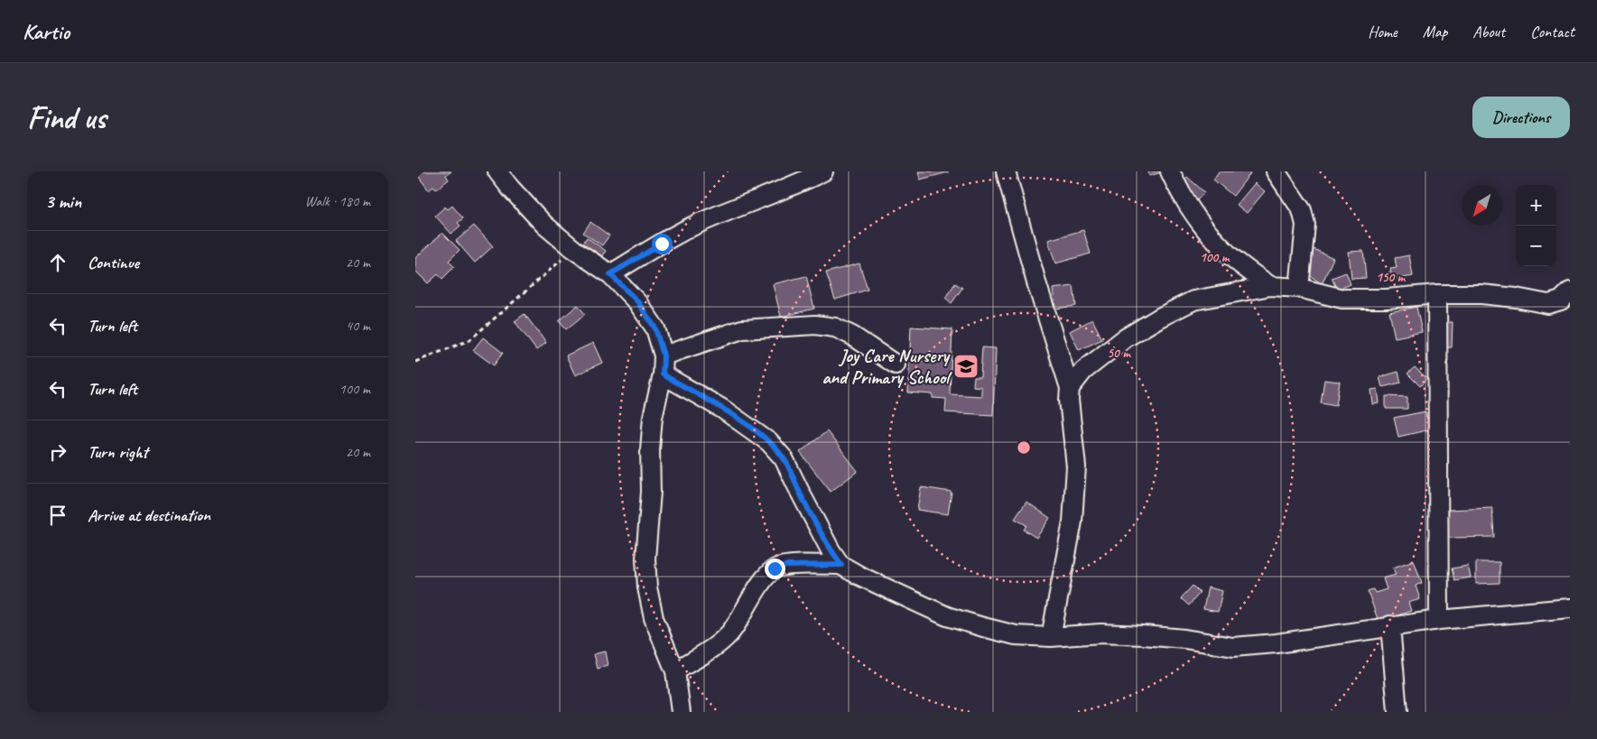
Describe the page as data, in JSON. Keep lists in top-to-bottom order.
{
  "places": {
    "school or university": ["Joy Care Nursery and Primary School"]
  },
  "north": "bottom left",
  "page": {
    "header": "Kartio",
    "nav": [
      "Home",
      "Map",
      "About",
      "Contact"
    ],
    "buttons": "Directions",
    "title": "Find us",
    "heading": ["3 min", "Walk · 180 m"],
    "map_buttons": ["+", "−"],
    "list": [
      ["Continue", "20 m"],
      ["Turn left", "40 m"],
      ["Turn left", "100 m"],
      ["Turn right", "20 m"],
      "Arrive at destination"
    ]
  },
  "rings": ["100 m", "150 m", "50 m"]
}
